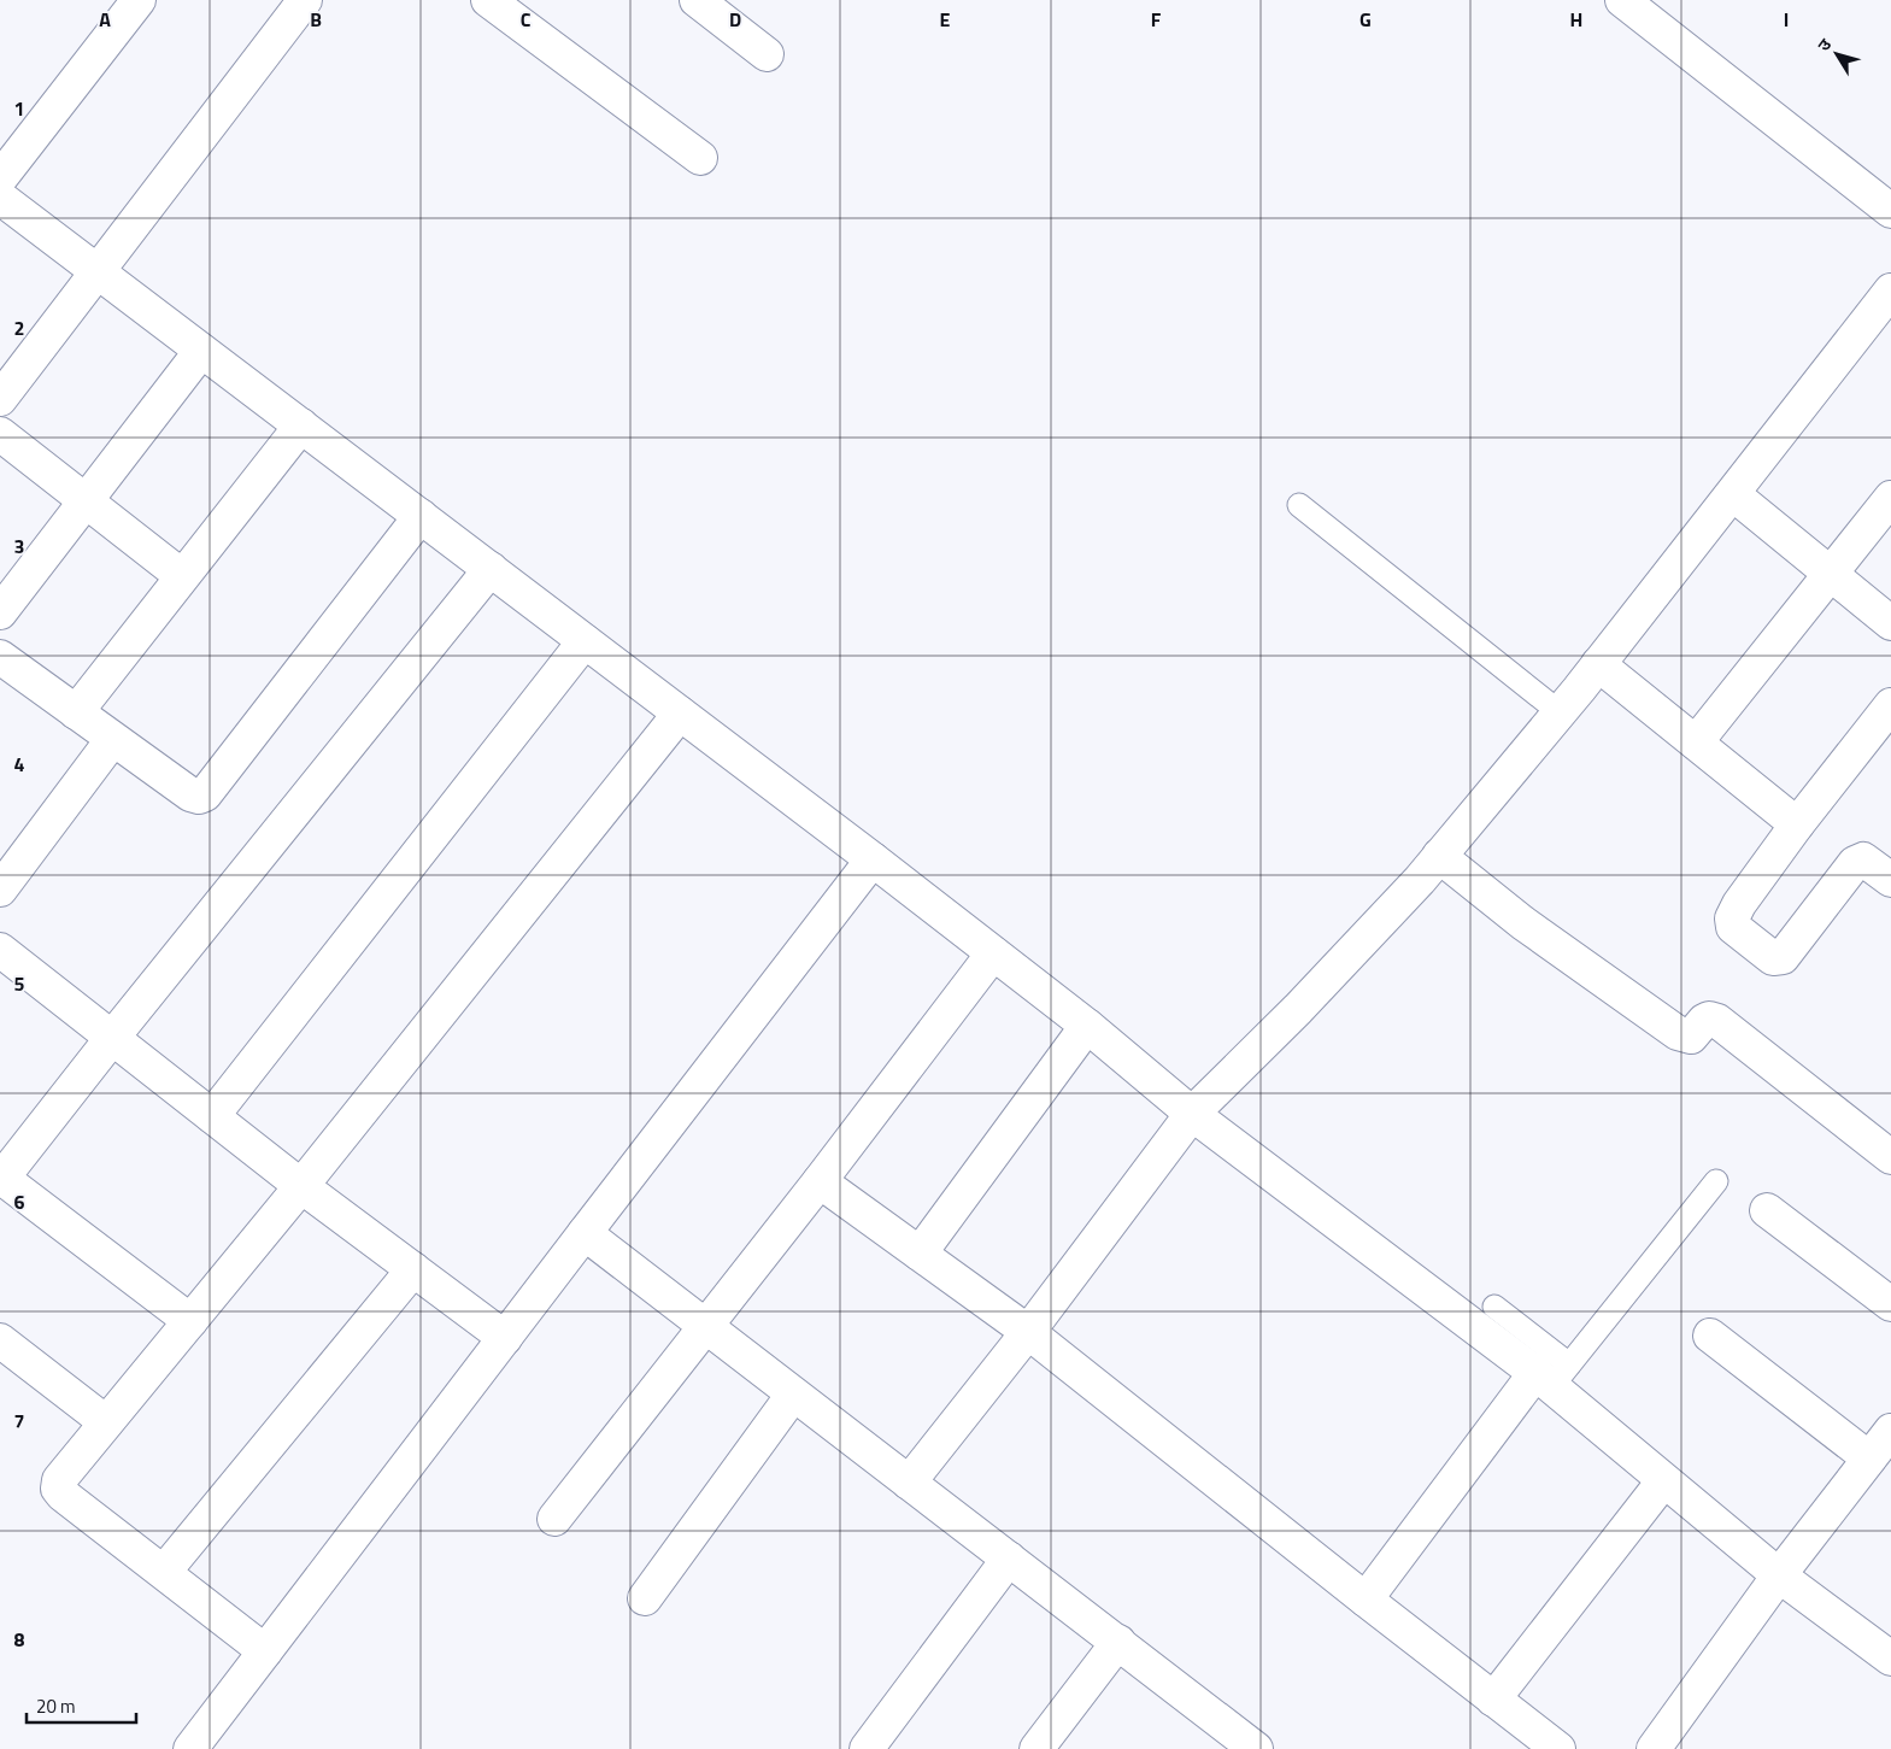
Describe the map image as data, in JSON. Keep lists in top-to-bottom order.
{
  "scale_bar": "20 m",
  "north": "top left",
  "grid": {
    "columns": [
      "A",
      "B",
      "C",
      "D",
      "E",
      "F",
      "G",
      "H",
      "I"
    ],
    "rows": [
      "1",
      "2",
      "3",
      "4",
      "5",
      "6",
      "7",
      "8"
    ]
  }
}
